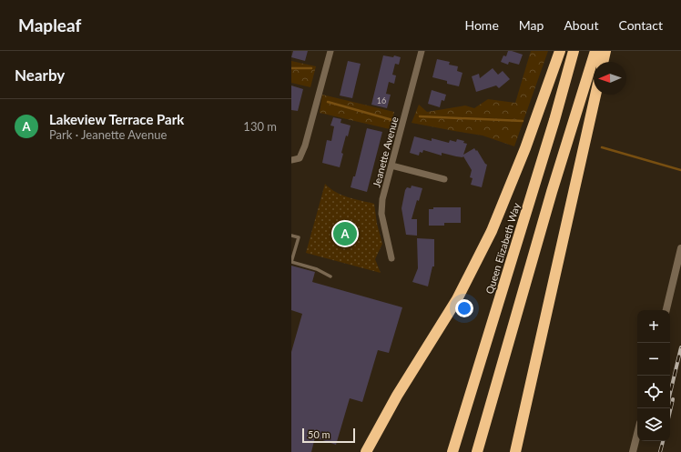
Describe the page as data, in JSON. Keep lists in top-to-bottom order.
{
  "streets": {
    "highway": ["Queen Elizabeth Way"],
    "street": ["Jeanette Avenue"]
  },
  "house_numbers": ["16"],
  "scale_bar": "50 m",
  "north": "left",
  "page": {
    "header": "Mapleaf",
    "nav": [
      "Home",
      "Map",
      "About",
      "Contact"
    ],
    "heading": "Nearby",
    "list": [
      {
        "mark": "A",
        "name": "Lakeview Terrace Park",
        "note": "Park · Jeanette Avenue",
        "value": "130 m"
      }
    ],
    "pins": "A",
    "map_buttons": ["+", "−"],
    "scale": "50 m"
  }
}
